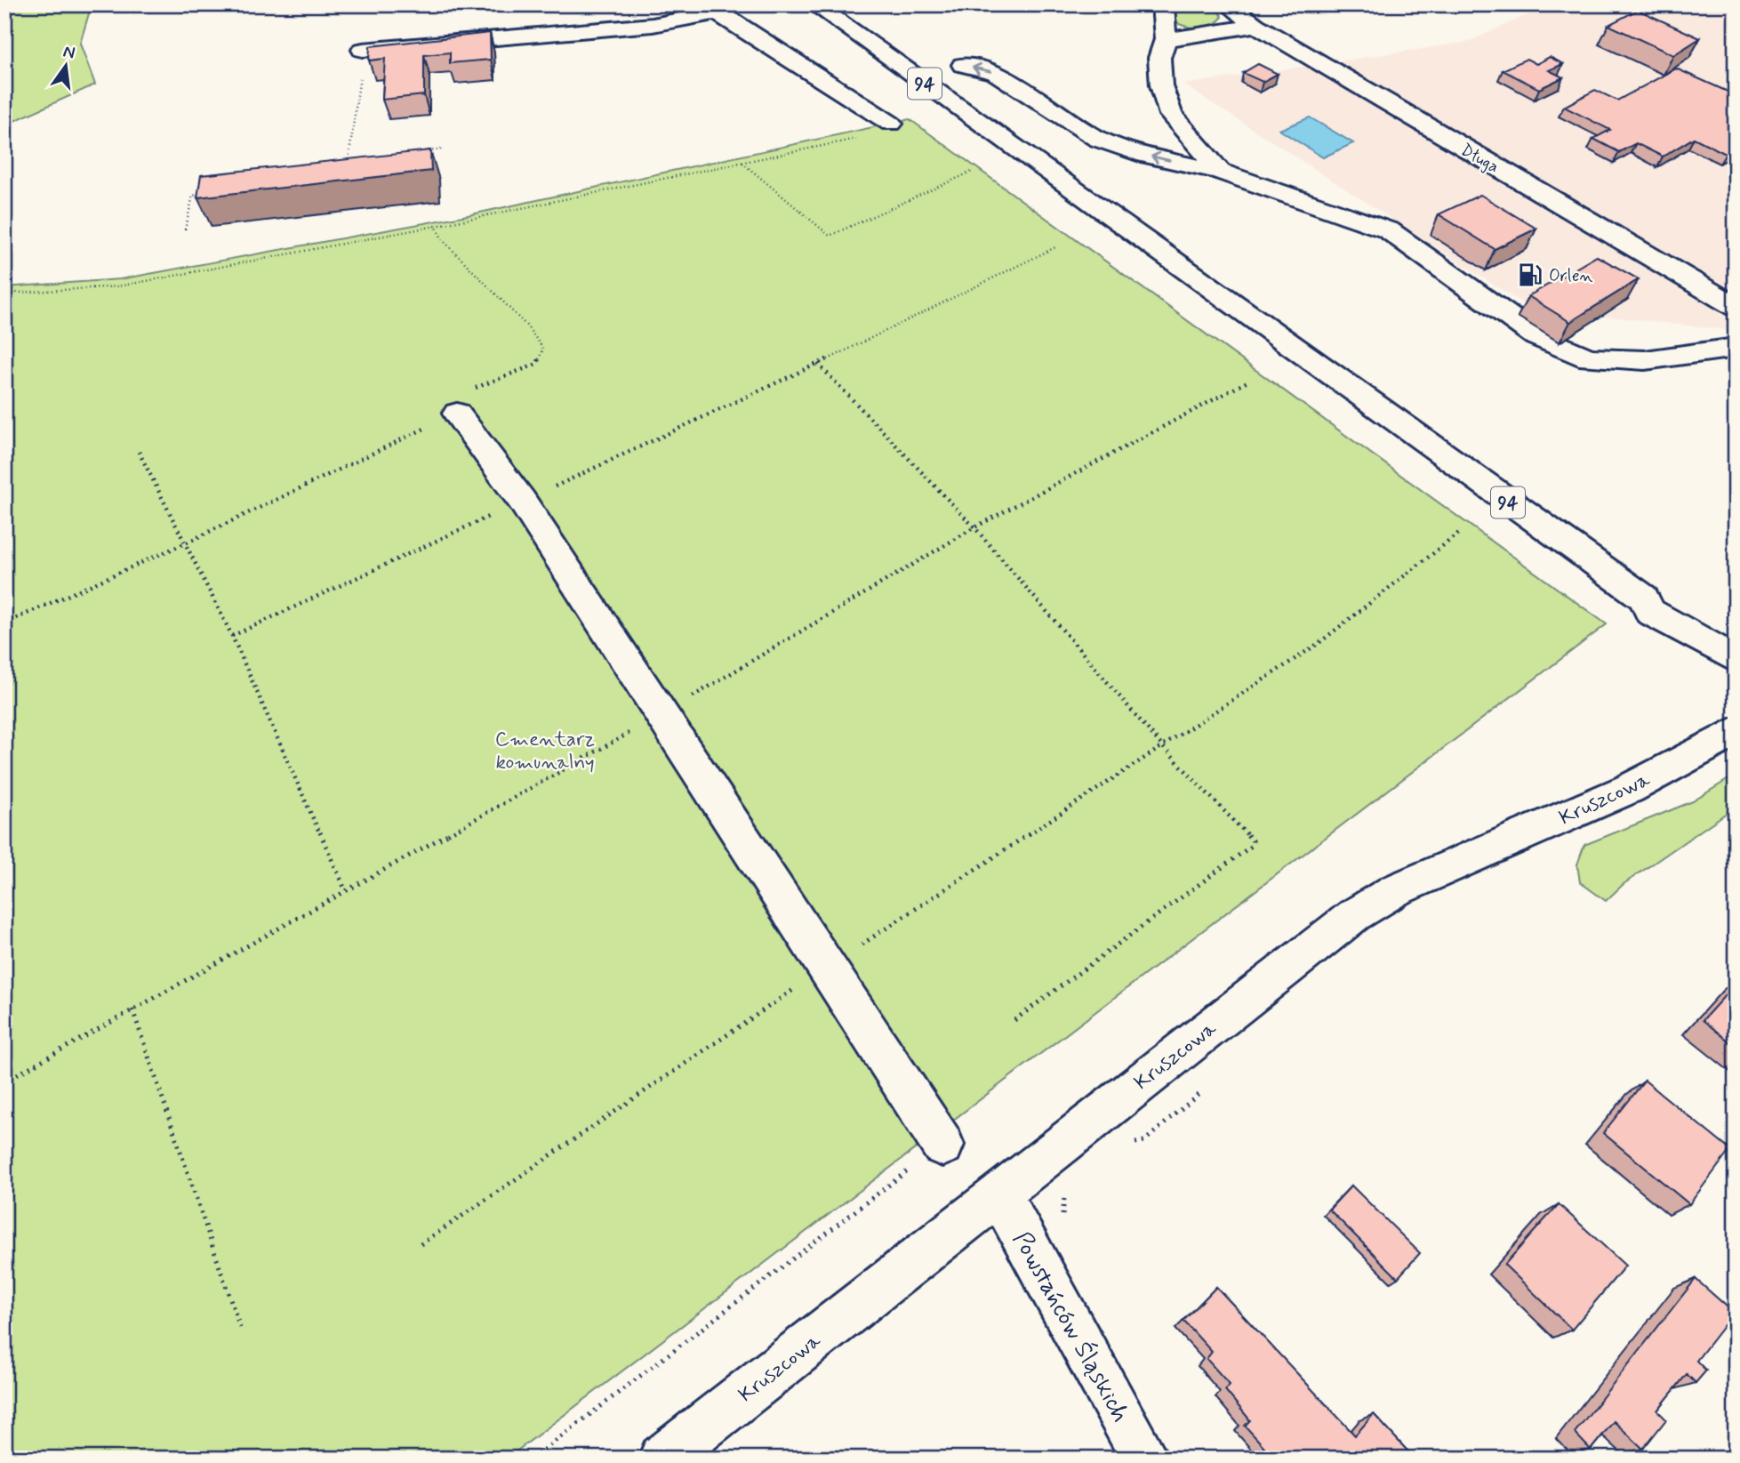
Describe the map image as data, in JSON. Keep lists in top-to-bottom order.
{
  "streets": {
    "street": [
      "94",
      "Długa",
      "Kruszcowa",
      "Powstańców Śląskich"
    ]
  },
  "crossings": [
    ["Kruszcowa", "Powstańców Śląskich"]
  ],
  "parks": ["Cmentarz komunalny"],
  "places": {
    "fuel station": ["Orlen"]
  },
  "north": "top"
}
